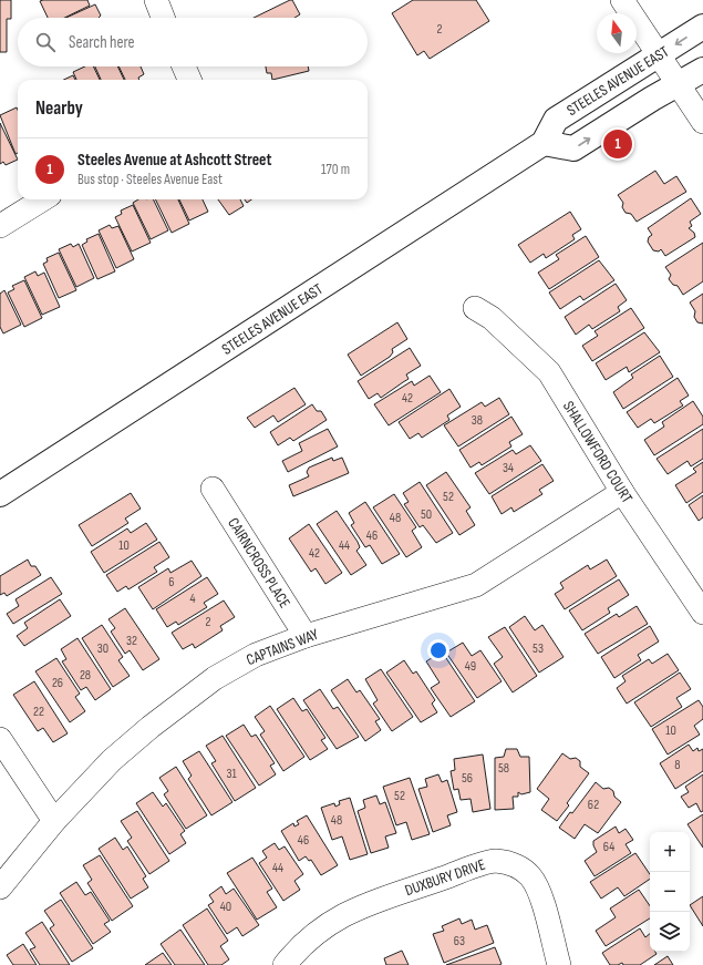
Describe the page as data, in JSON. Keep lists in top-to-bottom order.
{
  "streets": {
    "main road": ["STEELES AVENUE EAST"],
    "street": [
      "SHALLOWFORD COURT",
      "CAIRNCROSS PLACE",
      "CAPTAINS WAY",
      "DUXBURY DRIVE"
    ]
  },
  "crossings": [
    ["SHALLOWFORD COURT", "CAPTAINS WAY"],
    ["CAIRNCROSS PLACE", "CAPTAINS WAY"]
  ],
  "house_numbers": [
    "2",
    "42",
    "38",
    "34",
    "52",
    "50",
    "48",
    "46",
    "10",
    "44",
    "42",
    "6",
    "4",
    "2",
    "32",
    "30",
    "53",
    "49",
    "28",
    "26",
    "22",
    "10",
    "8",
    "58",
    "31",
    "56",
    "52",
    "62",
    "48",
    "46",
    "64",
    "44",
    "40",
    "63"
  ],
  "north": "top",
  "page": {
    "search": "Search here",
    "heading": "Nearby",
    "pins": "1",
    "list": [
      {
        "mark": "1",
        "name": "Steeles Avenue at Ashcott Street",
        "note": "Bus stop · Steeles Avenue East",
        "value": "170 m"
      }
    ],
    "map_buttons": ["+", "−"]
  }
}
